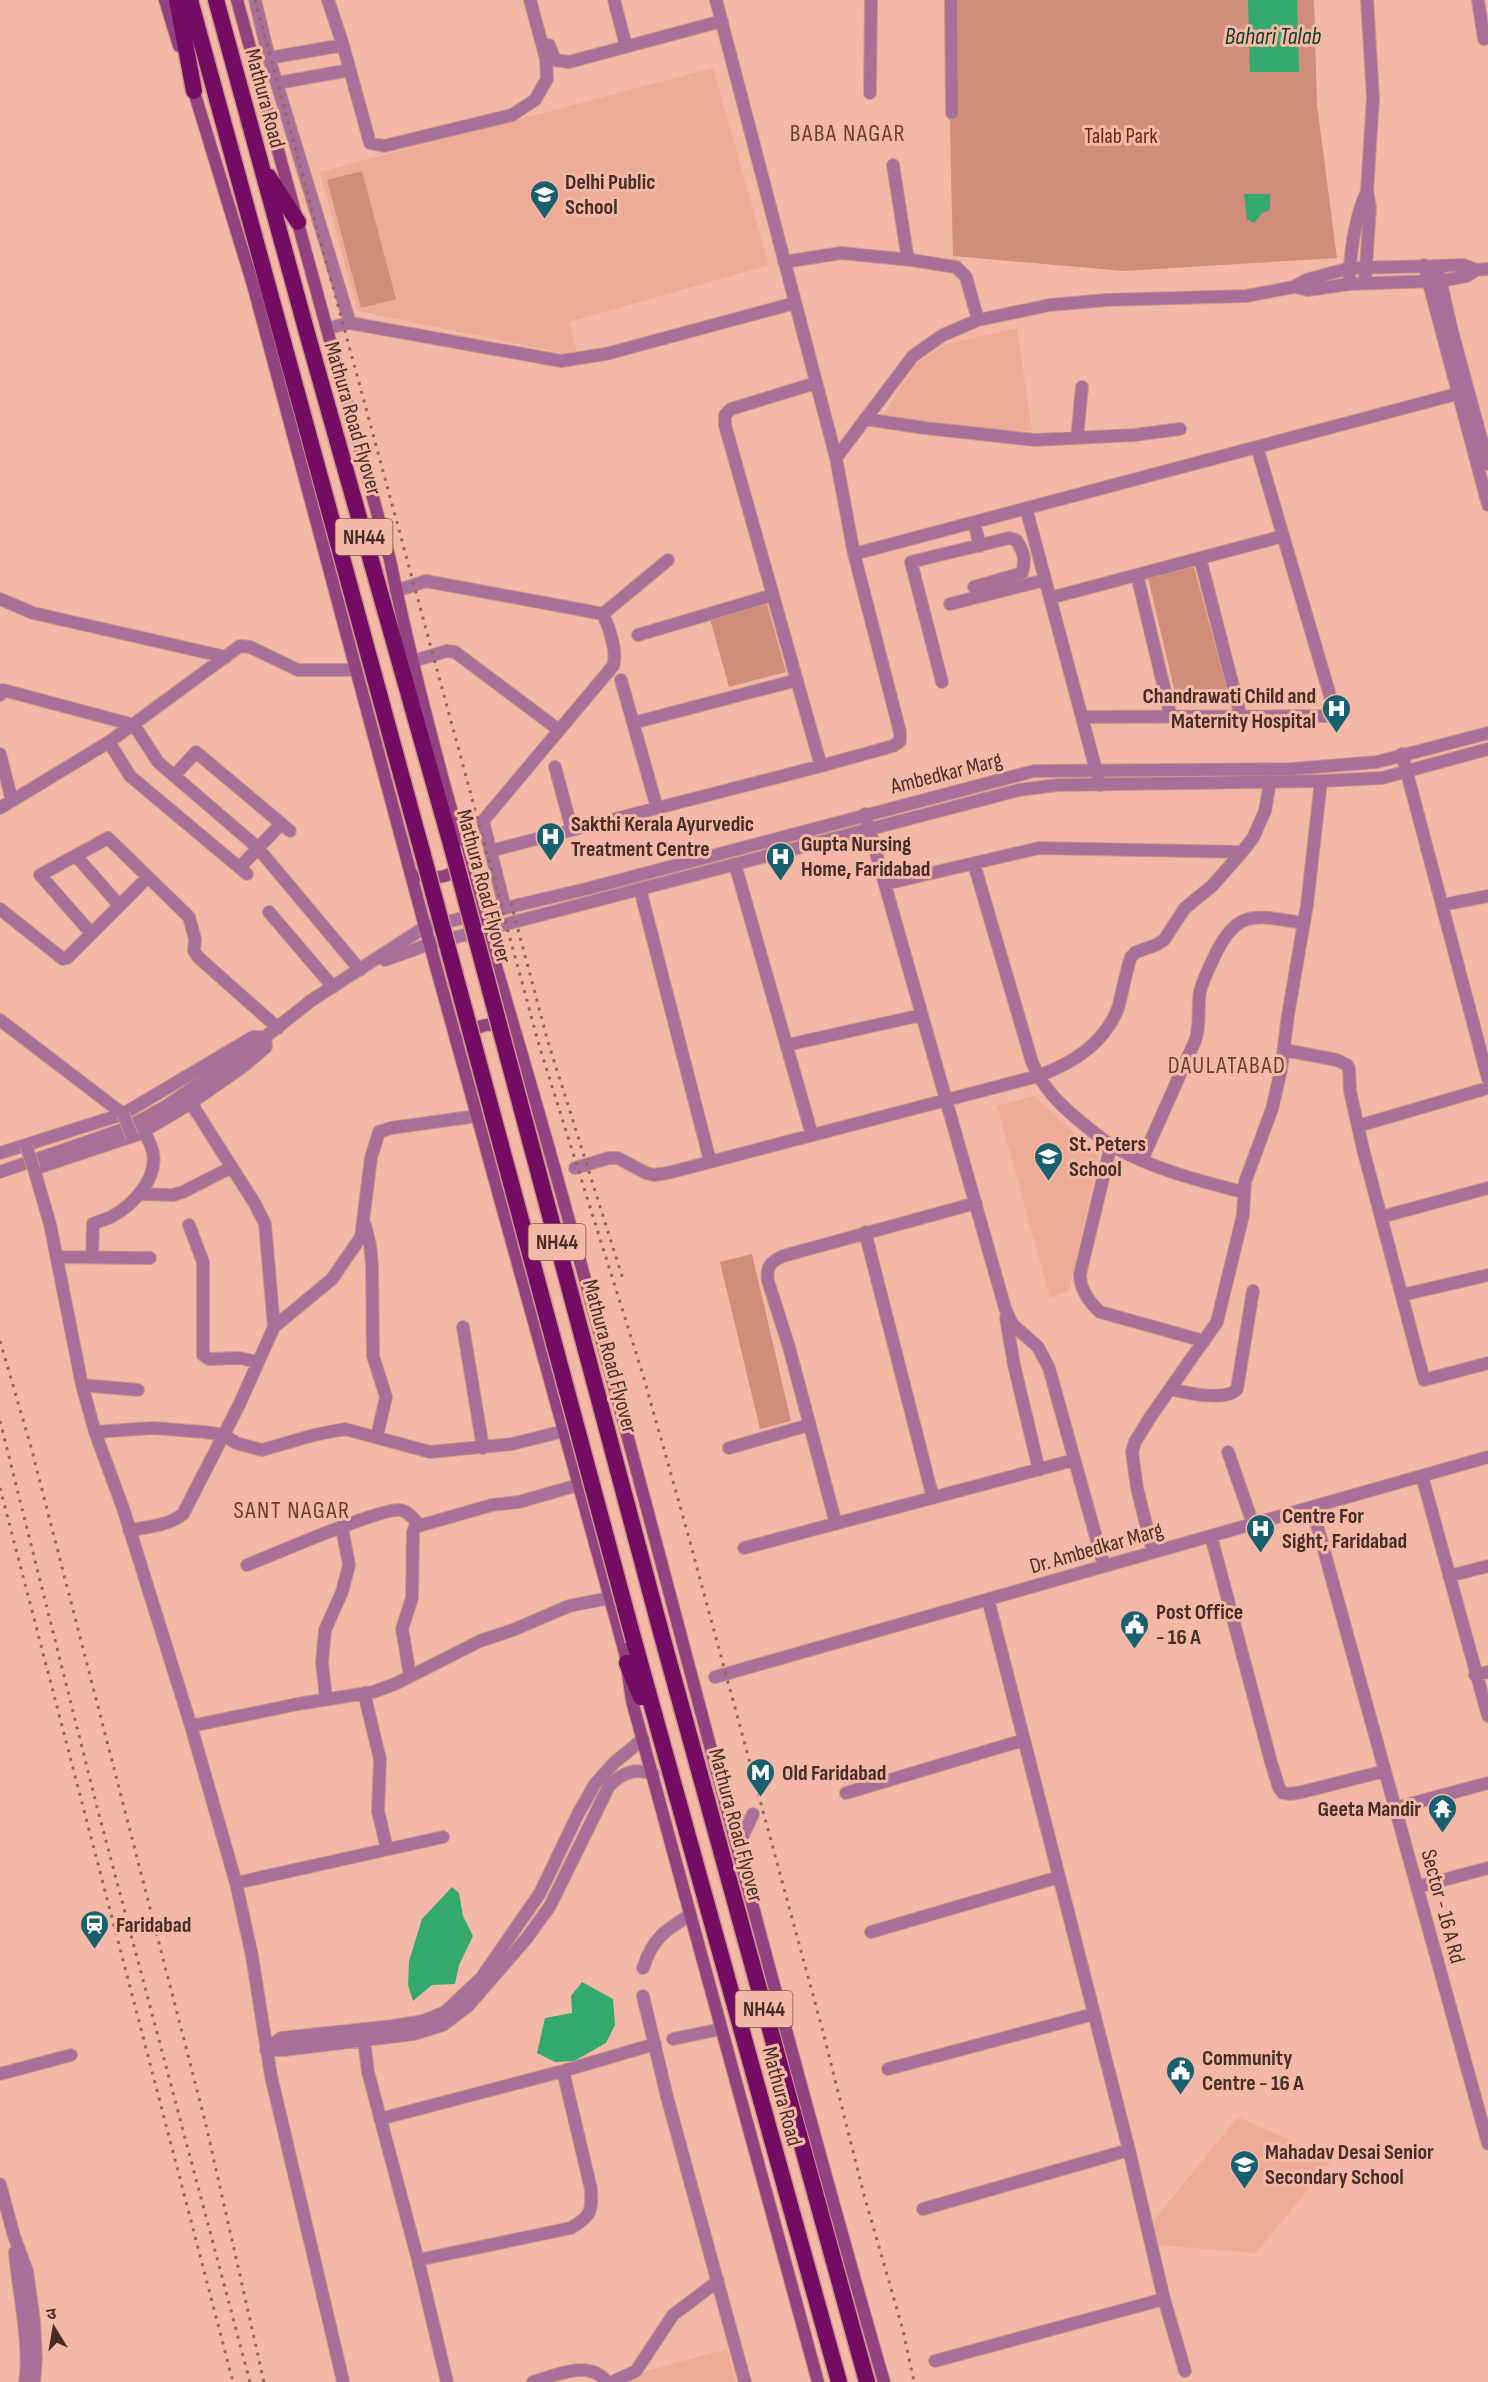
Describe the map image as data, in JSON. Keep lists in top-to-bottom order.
{
  "streets": {
    "highway": ["Mathura Road", "Mathura Road Flyover", "NH44"],
    "street": ["Ambedkar Marg", "Dr. Ambedkar Marg", "Sector - 16 A Rd"]
  },
  "crossings": [
    ["Mathura Road", "Mathura Road Flyover"],
    ["Mathura Road", "NH44"],
    ["Dr. Ambedkar Marg", "Sector - 16 A Rd"]
  ],
  "districts": ["BABA NAGAR", "DAULATABAD", "SANT NAGAR"],
  "water": ["Bahari Talab"],
  "parks": ["Talab Park"],
  "places": {
    "school or university": ["Delhi Public School", "St. Peters School", "Mahadav Desai Senior Secondary School"],
    "hospital": [
      "Chandrawati Child and Maternity Hospital",
      "Sakthi Kerala Ayurvedic Treatment Centre",
      "Gupta Nursing Home, Faridabad",
      "Centre For Sight, Faridabad"
    ],
    "public building": ["Post Office - 16 A", "Community Centre - 16 A"],
    "metro station": ["Old Faridabad"],
    "temple": ["Geeta Mandir"],
    "station": ["Faridabad"]
  },
  "north": "top"
}
